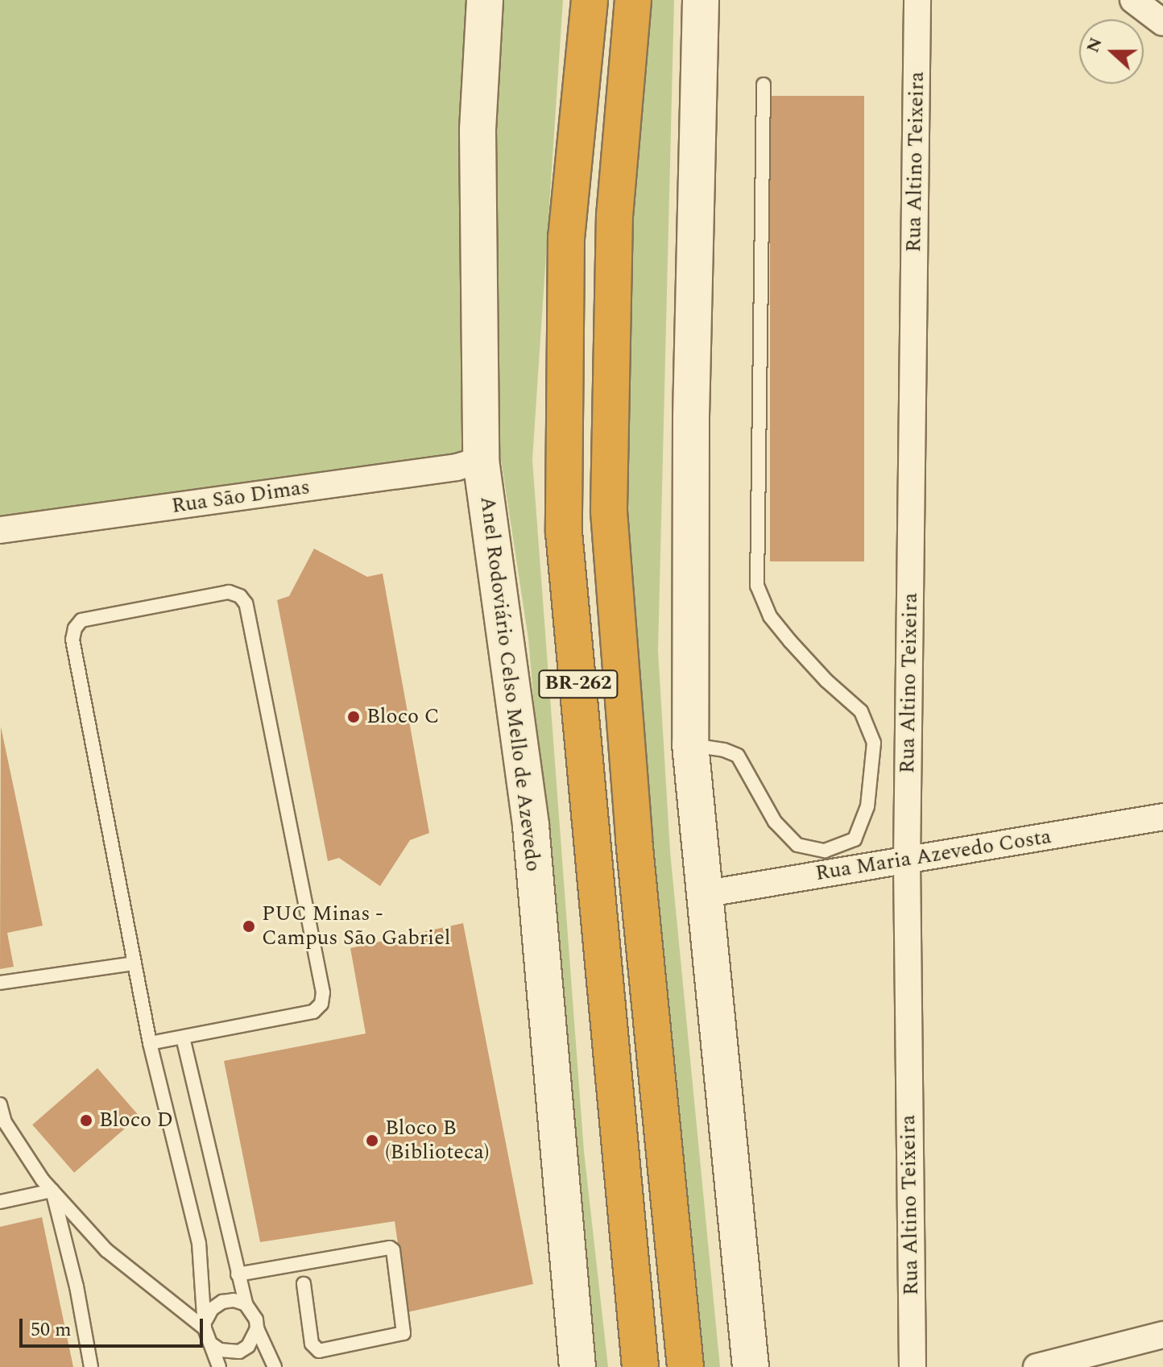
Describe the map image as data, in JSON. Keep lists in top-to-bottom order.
{
  "streets": {
    "highway": ["BR-262"],
    "main road": ["Anel Rodoviário Celso Mello de Azevedo"],
    "street": ["Rua Altino Teixeira", "Rua São Dimas", "Rua Maria Azevedo Costa"]
  },
  "crossings": [
    ["Rua Altino Teixeira", "Rua Maria Azevedo Costa"],
    ["Rua São Dimas", "Anel Rodoviário Celso Mello de Azevedo"]
  ],
  "places": [
    "Bloco C",
    "PUC Minas - Campus São Gabriel",
    "Bloco D",
    "Bloco B (Biblioteca)"
  ],
  "scale_bar": "50 m",
  "north": "left"
}
